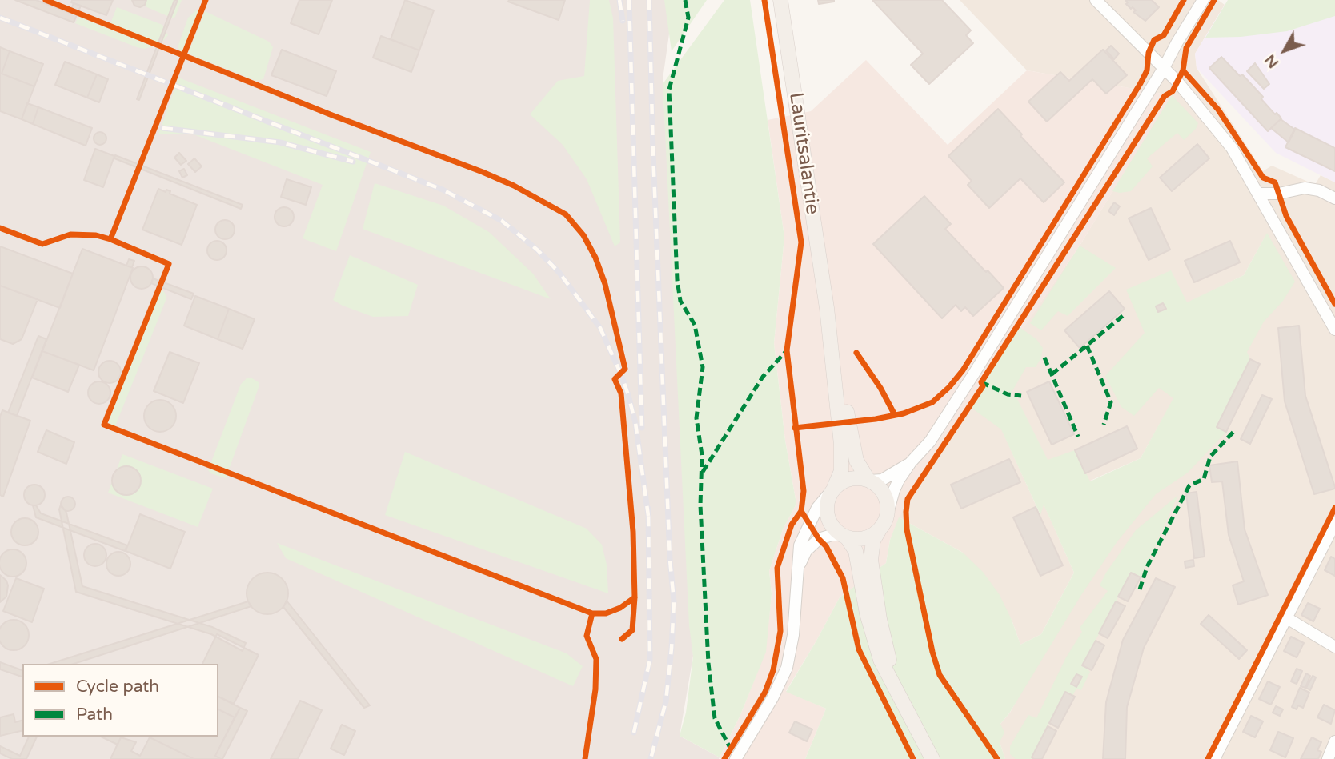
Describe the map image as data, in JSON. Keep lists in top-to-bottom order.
{
  "streets": {
    "main road": ["Lauritsalantie"]
  },
  "legend": ["Cycle path", "Path"],
  "north": "bottom left"
}
